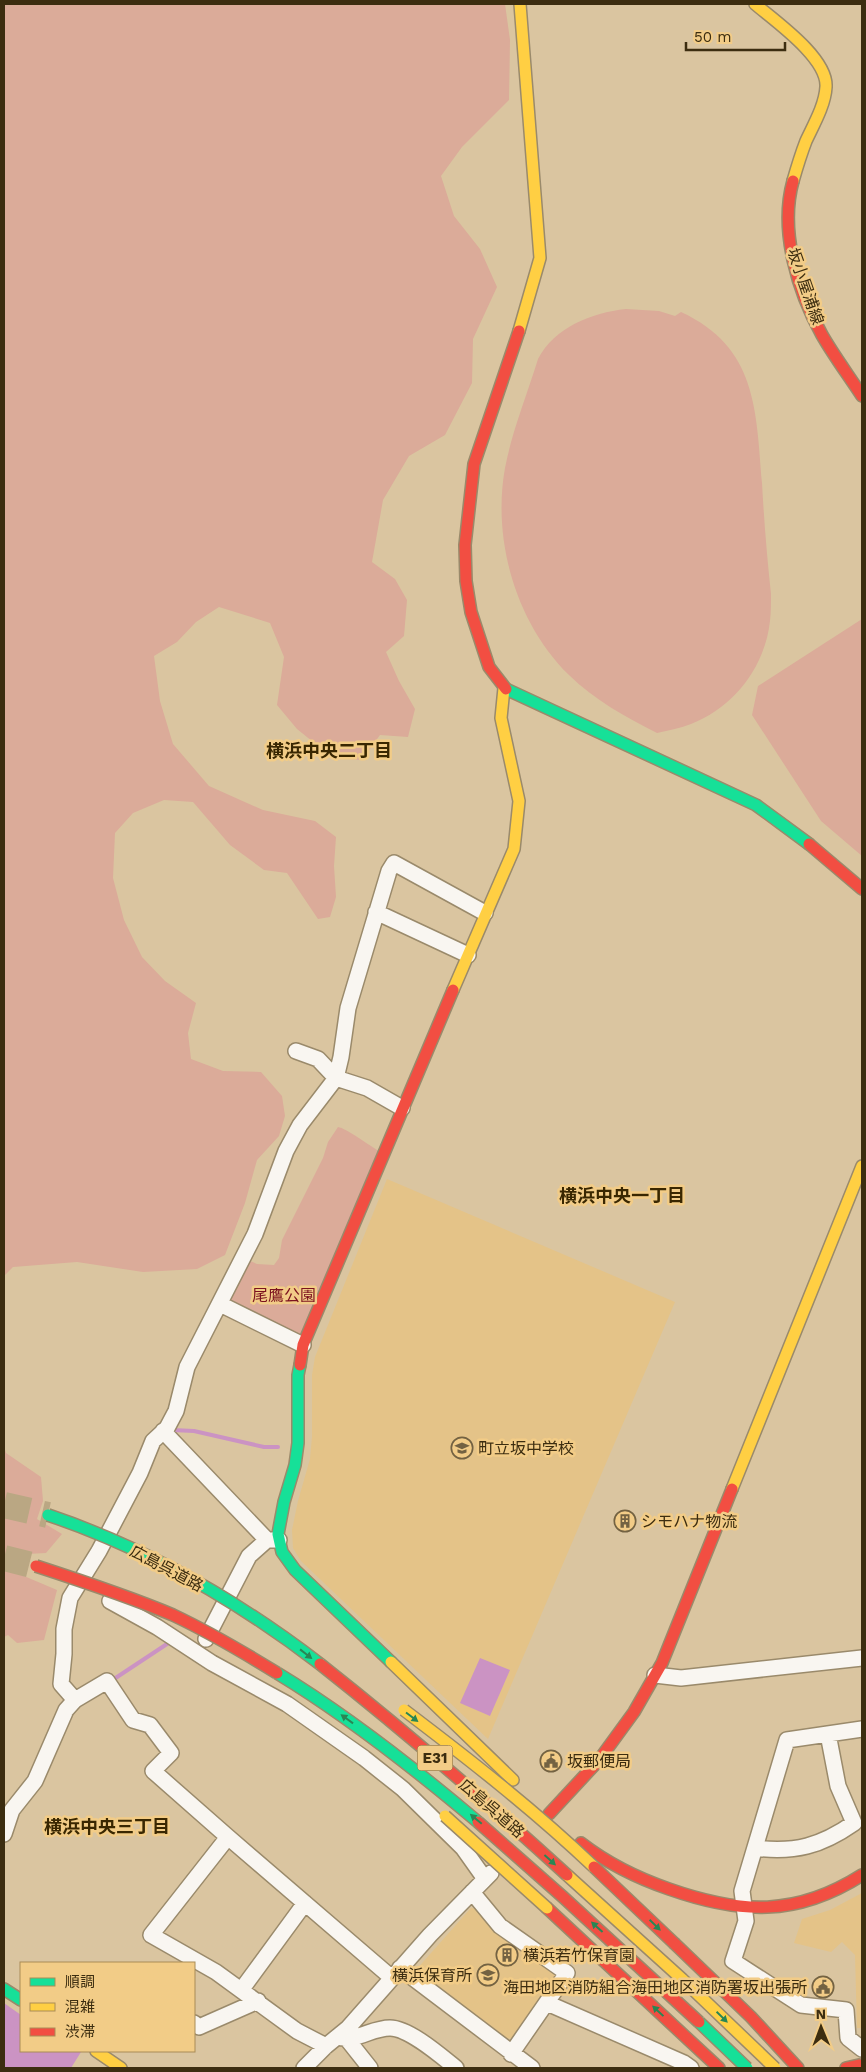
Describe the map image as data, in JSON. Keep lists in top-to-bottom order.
{
  "streets": {
    "main road": ["坂小屋浦線", "広島呉道路", "E31"]
  },
  "districts": ["横浜中央二丁目", "横浜中央一丁目", "横浜中央三丁目"],
  "parks": ["尾鷹公園"],
  "places": {
    "school or university": ["町立坂中学校", "横浜保育所"],
    "building": ["シモハナ物流", "横浜若竹保育園"],
    "public building": ["坂郵便局", "海田地区消防組合海田地区消防署坂出張所"]
  },
  "legend": ["順調", "混雑", "渋滞"],
  "scale_bar": "50 m",
  "north": "top"
}
